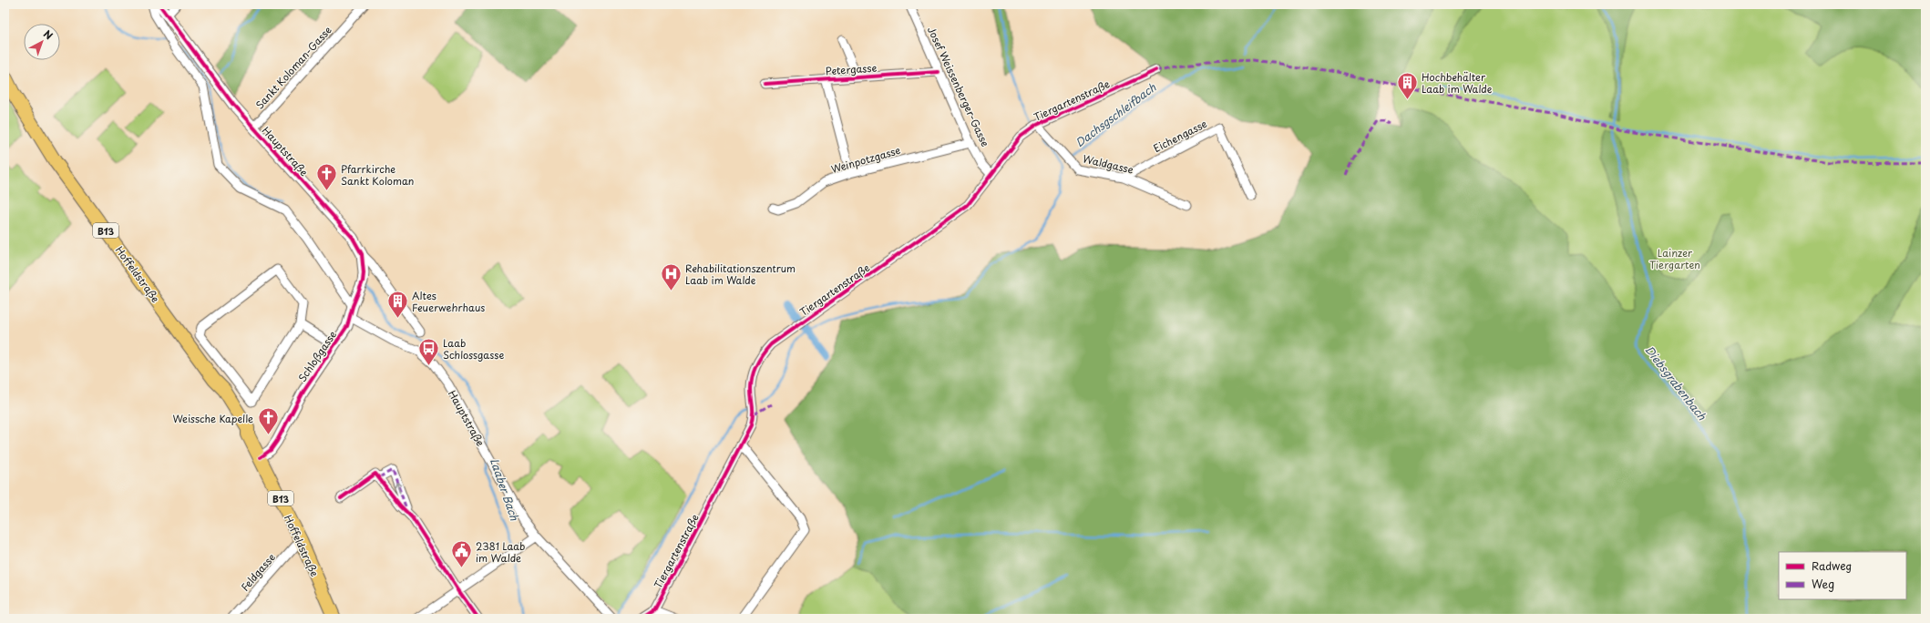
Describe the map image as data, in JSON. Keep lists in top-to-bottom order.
{
  "streets": {
    "main road": ["B13", "Hoffeldstraße"],
    "street": [
      "Sankt Koloman-Gasse",
      "Petergasse",
      "Josef Weissenberger-Gasse",
      "Tiergartenstraße",
      "Eichengasse",
      "Hauptstraße",
      "Weinpotzgasse",
      "Waldgasse",
      "Schloßgasse",
      "Feldgasse"
    ]
  },
  "crossings": [
    ["Sankt Koloman-Gasse", "Hauptstraße"],
    ["Petergasse", "Josef Weissenberger-Gasse"],
    ["Josef Weissenberger-Gasse", "Tiergartenstraße"],
    ["Josef Weissenberger-Gasse", "Weinpotzgasse"],
    ["Tiergartenstraße", "Waldgasse"],
    ["Eichengasse", "Waldgasse"],
    ["Hauptstraße", "Schloßgasse"],
    ["Hoffeldstraße", "Schloßgasse"],
    ["Hoffeldstraße", "Feldgasse"]
  ],
  "water": ["Dachsgschleifbach", "Diebsgrabenbach", "Laaber Bach"],
  "parks": ["Lainzer Tiergarten"],
  "places": {
    "building": ["Hochbehälter Laab im Walde", "Altes Feuerwehrhaus"],
    "church": ["Pfarrkirche Sankt Koloman", "Weissche Kapelle"],
    "hospital": ["Rehabilitationszentrum Laab im Walde"],
    "bus stop": ["Laab Schlossgasse"],
    "public building": ["2381 Laab im Walde"]
  },
  "legend": ["Radweg", "Weg"],
  "north": "top right"
}
